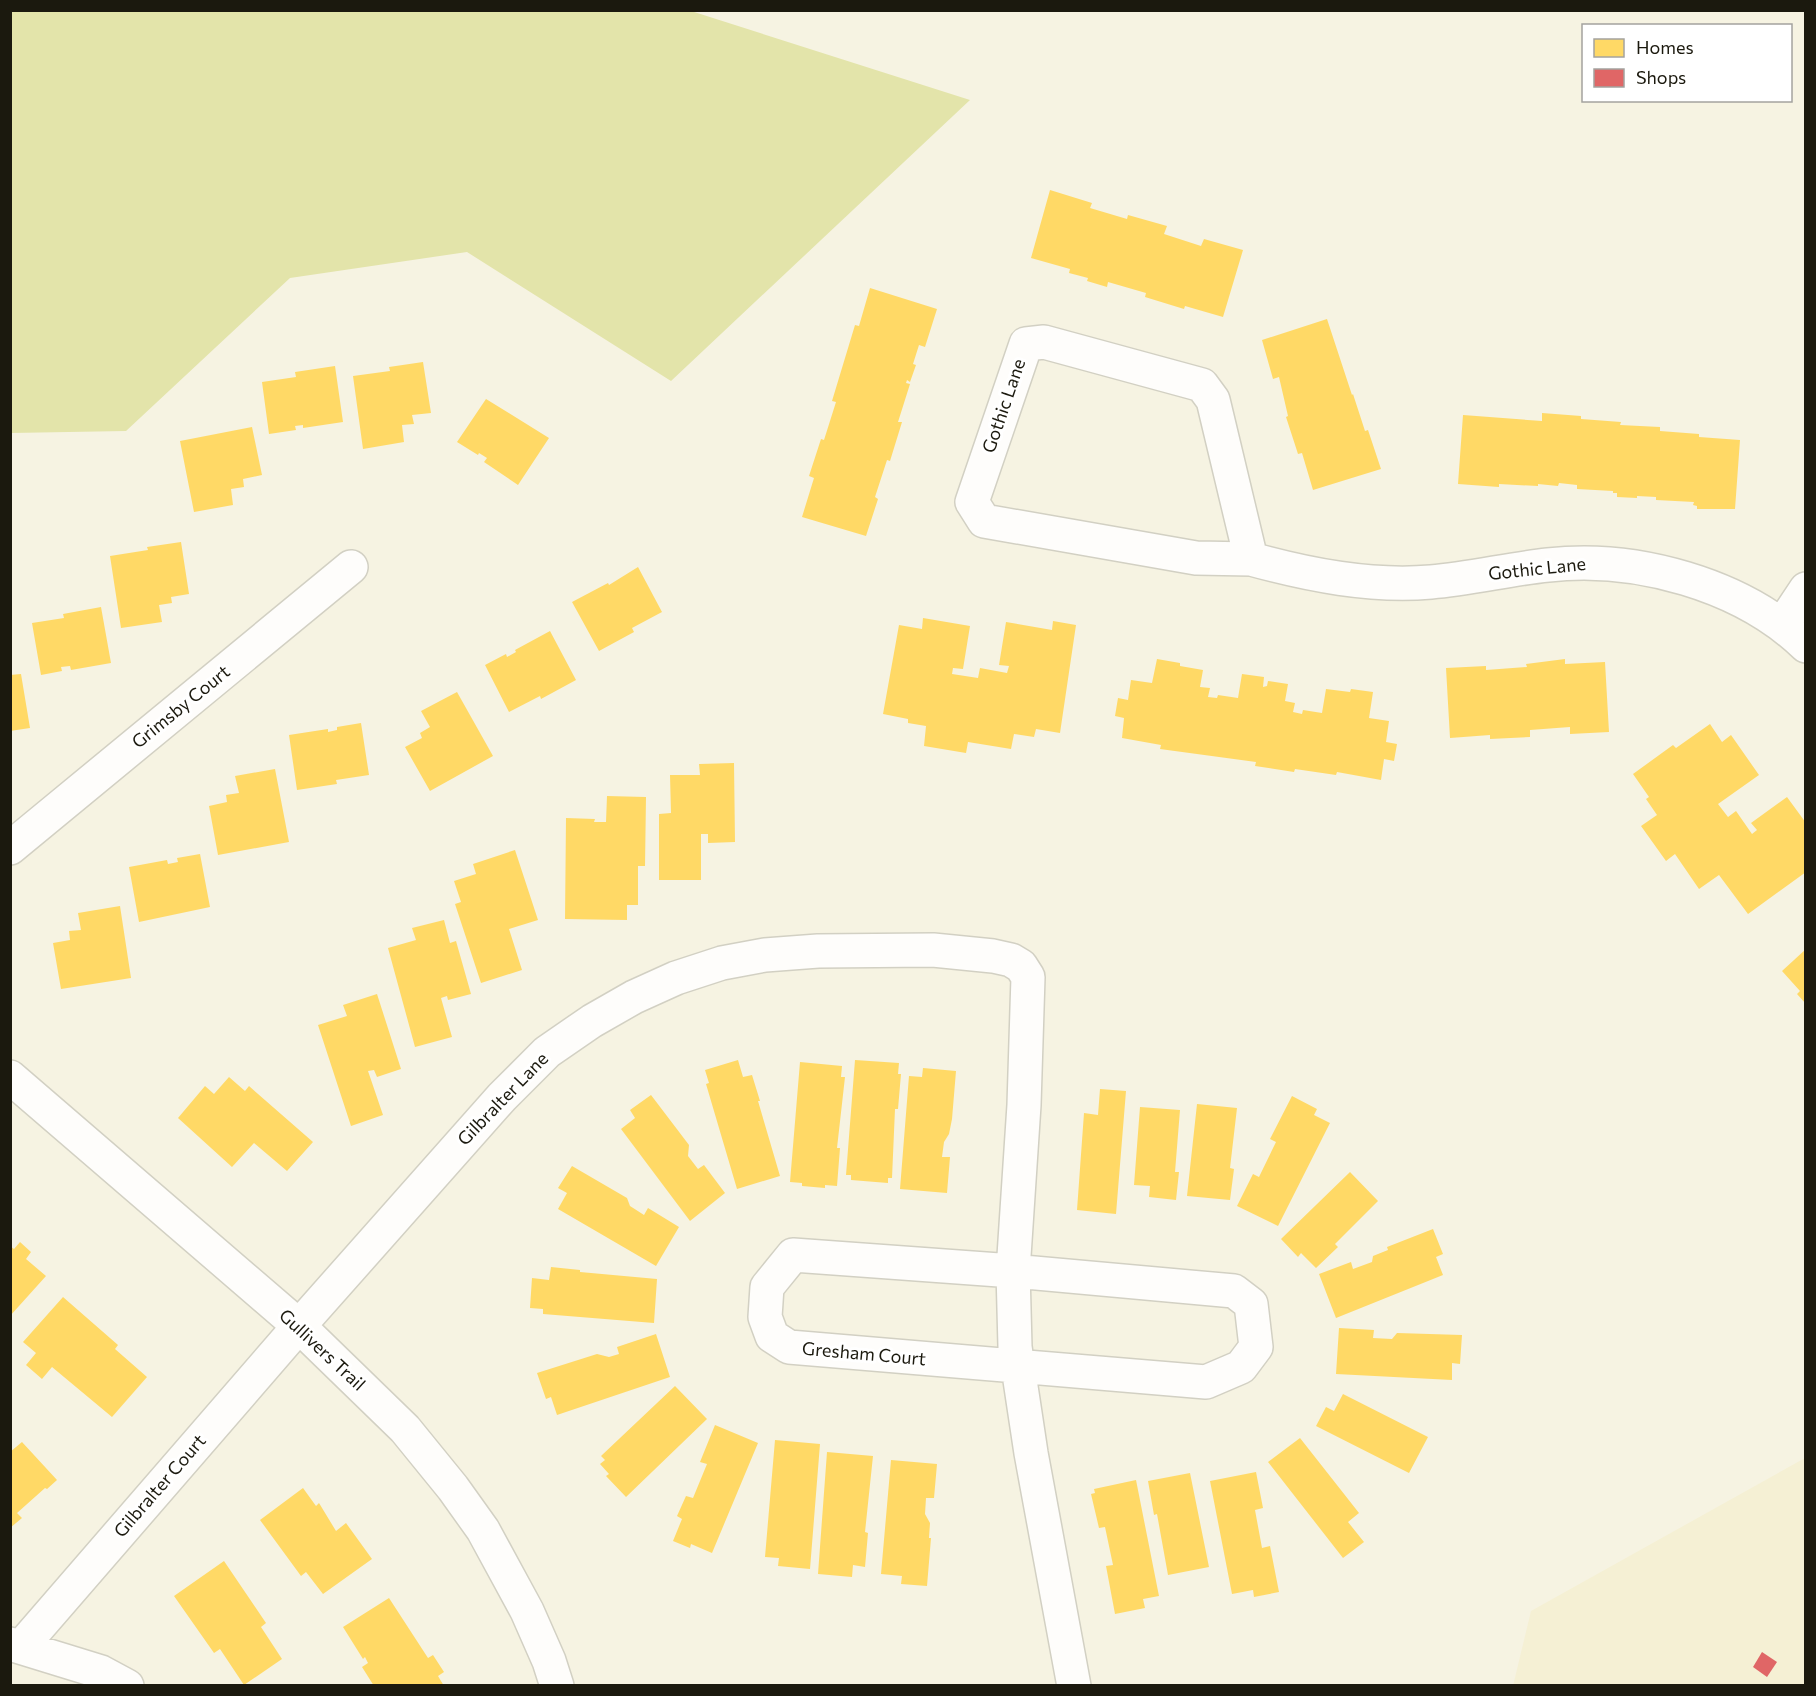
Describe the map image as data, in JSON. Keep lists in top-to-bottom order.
{
  "streets": {
    "street": [
      "Gothic Lane",
      "Grimsby Court",
      "Gilbralter Lane",
      "Gullivers Trail",
      "Gresham Court",
      "Gilbralter Court"
    ]
  },
  "crossings": [
    ["Gilbralter Lane", "Gullivers Trail"],
    ["Gilbralter Lane", "Gresham Court"],
    ["Gilbralter Lane", "Gilbralter Court"],
    ["Gullivers Trail", "Gilbralter Court"]
  ],
  "legend": ["Homes", "Shops"]
}
